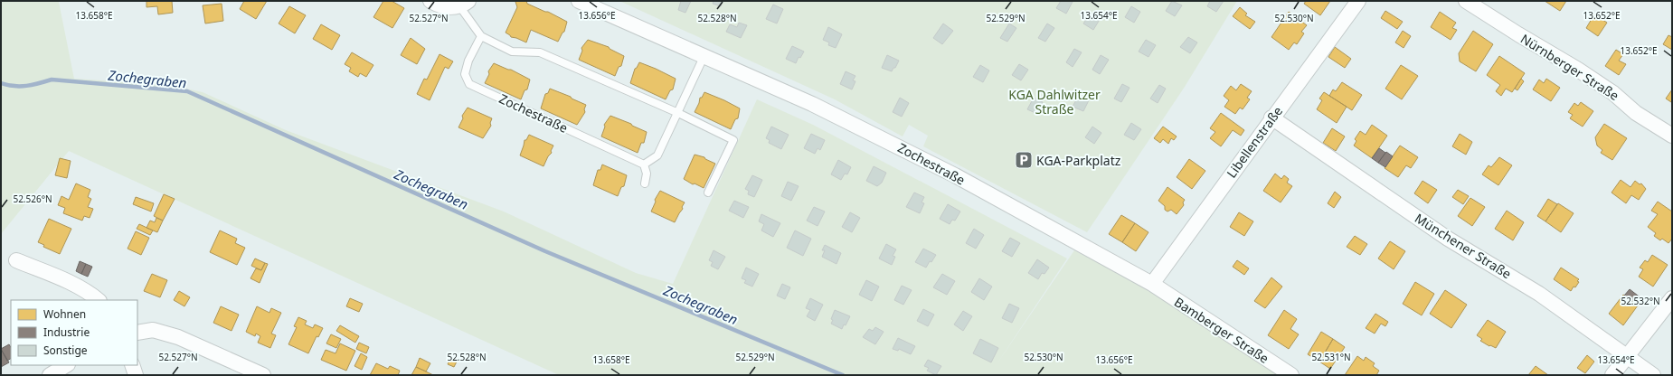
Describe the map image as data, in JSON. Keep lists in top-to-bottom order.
{
  "streets": {
    "street": [
      "Nürnberger Straße",
      "Zochestraße",
      "Libellenstraße",
      "Münchener Straße",
      "Bamberger Straße"
    ]
  },
  "crossings": [
    ["Zochestraße", "Libellenstraße"],
    ["Zochestraße", "Bamberger Straße"],
    ["Libellenstraße", "Münchener Straße"],
    ["Libellenstraße", "Bamberger Straße"]
  ],
  "water": ["Zochegraben"],
  "parks": ["KGA Dahlwitzer Straße"],
  "places": {
    "parking": ["KGA-Parkplatz"]
  },
  "legend": ["Wohnen", "Industrie", "Sonstige"],
  "coordinates": [
    "13.658°E",
    "13.656°E",
    "13.654°E",
    "13.652°E",
    "52.527°N",
    "52.528°N",
    "52.529°N",
    "52.530°N",
    "52.526°N",
    "52.532°N",
    "52.531°N"
  ]
}
